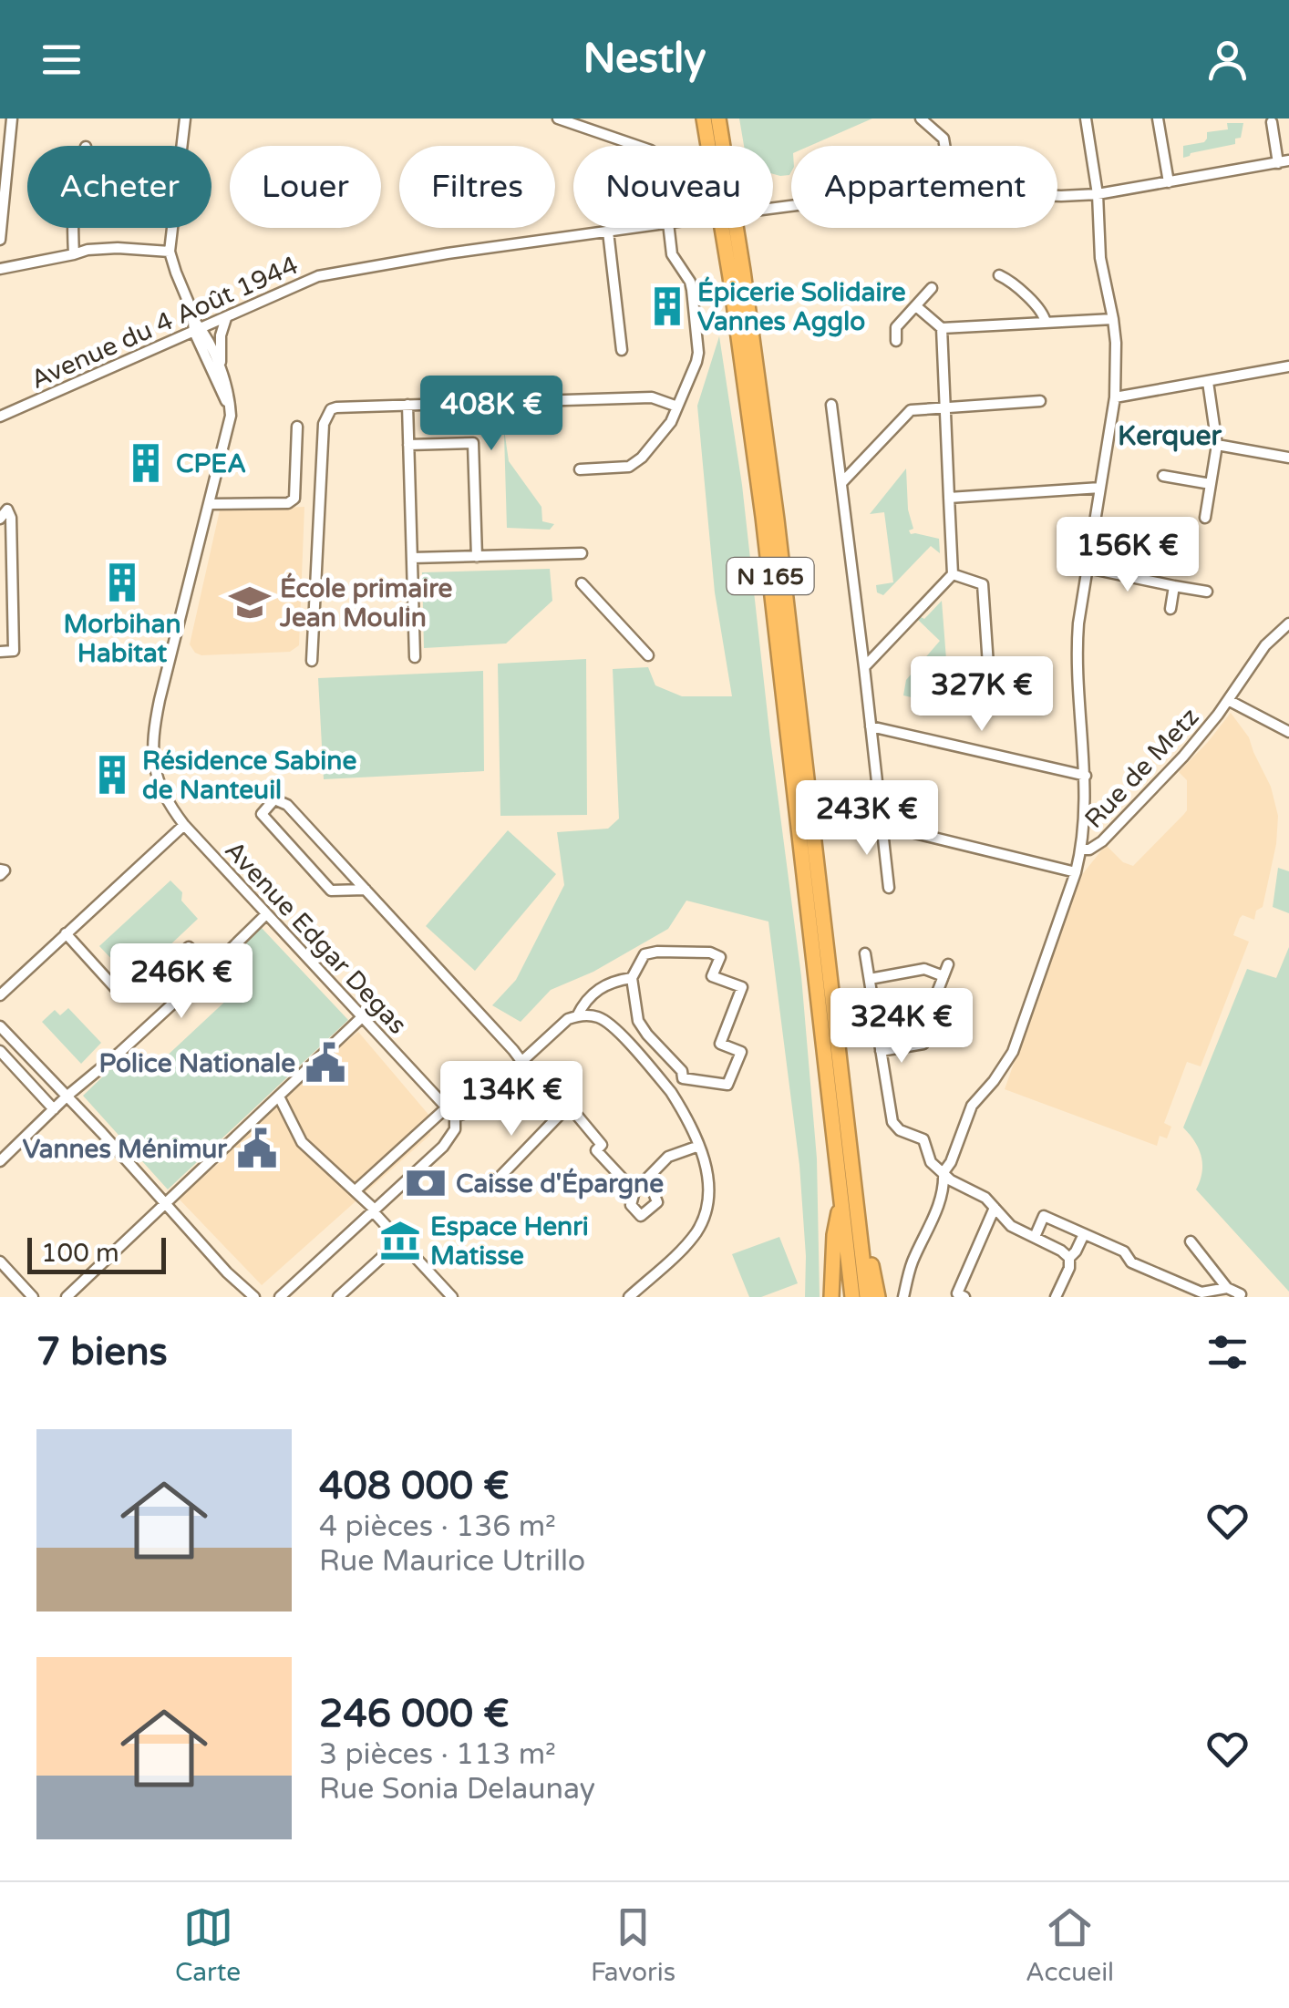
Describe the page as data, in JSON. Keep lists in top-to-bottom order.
{
  "streets": {
    "highway": ["N 165"],
    "street": ["Avenue du 4 Août 1944", "Rue de Metz", "Avenue Edgar Degas"]
  },
  "crossings": [
    ["Avenue du 4 Août 1944", "Avenue Edgar Degas"]
  ],
  "districts": ["Kerquer"],
  "places": {
    "building": [
      "Épicerie Solidaire Vannes Agglo",
      "CPEA",
      "Morbihan Habitat",
      "Résidence Sabine de Nanteuil"
    ],
    "school or university": ["École primaire Jean Moulin"],
    "public building": ["Police Nationale", "Vannes Ménimur"],
    "bank": ["Caisse d'Épargne"],
    "museum": ["Espace Henri Matisse"]
  },
  "scale_bar": "100 m",
  "page": {
    "header": "Nestly",
    "chip": [
      "Acheter",
      "Louer",
      "Filtres",
      "Nouveau",
      "Appartement"
    ],
    "price": [
      "408K €",
      "156K €",
      "327K €",
      "243K €",
      "246K €",
      "324K €",
      "134K €"
    ],
    "scale": "100 m",
    "heading": "7 biens",
    "list": [
      {
        "name": "408 000 €",
        "note": "4 pièces · 136 m² · Rue Maurice Utrillo"
      },
      {
        "name": "246 000 €",
        "note": "3 pièces · 113 m² · Rue Sonia Delaunay"
      }
    ],
    "tabs": ["Carte", "Favoris", "Accueil"]
  }
}
